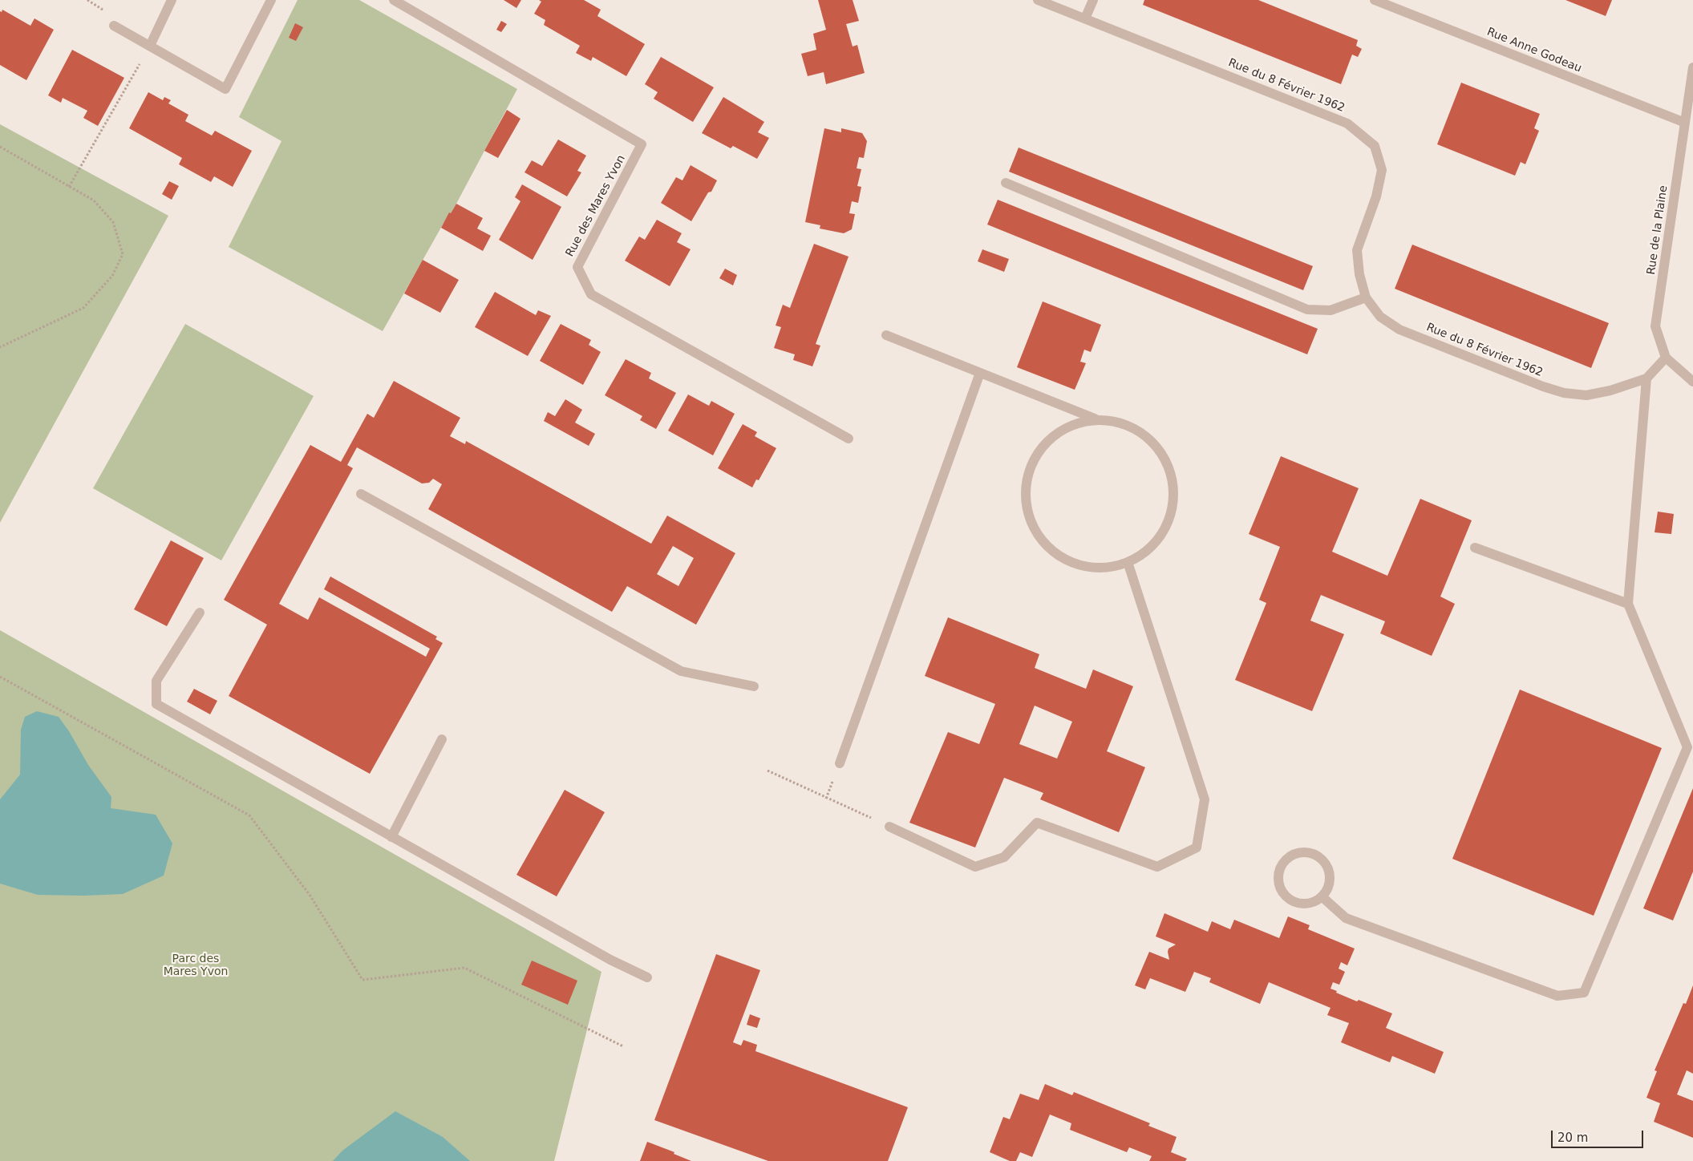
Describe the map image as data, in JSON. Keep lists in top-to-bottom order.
{
  "streets": {
    "street": [
      "Rue Anne Godeau",
      "Rue du 8 Février 1962",
      "Rue des Mares Yvon",
      "Rue de la Plaine"
    ]
  },
  "crossings": [
    ["Rue Anne Godeau", "Rue de la Plaine"],
    ["Rue du 8 Février 1962", "Rue de la Plaine"]
  ],
  "parks": ["Parc des Mares Yvon"],
  "scale_bar": "20 m"
}
